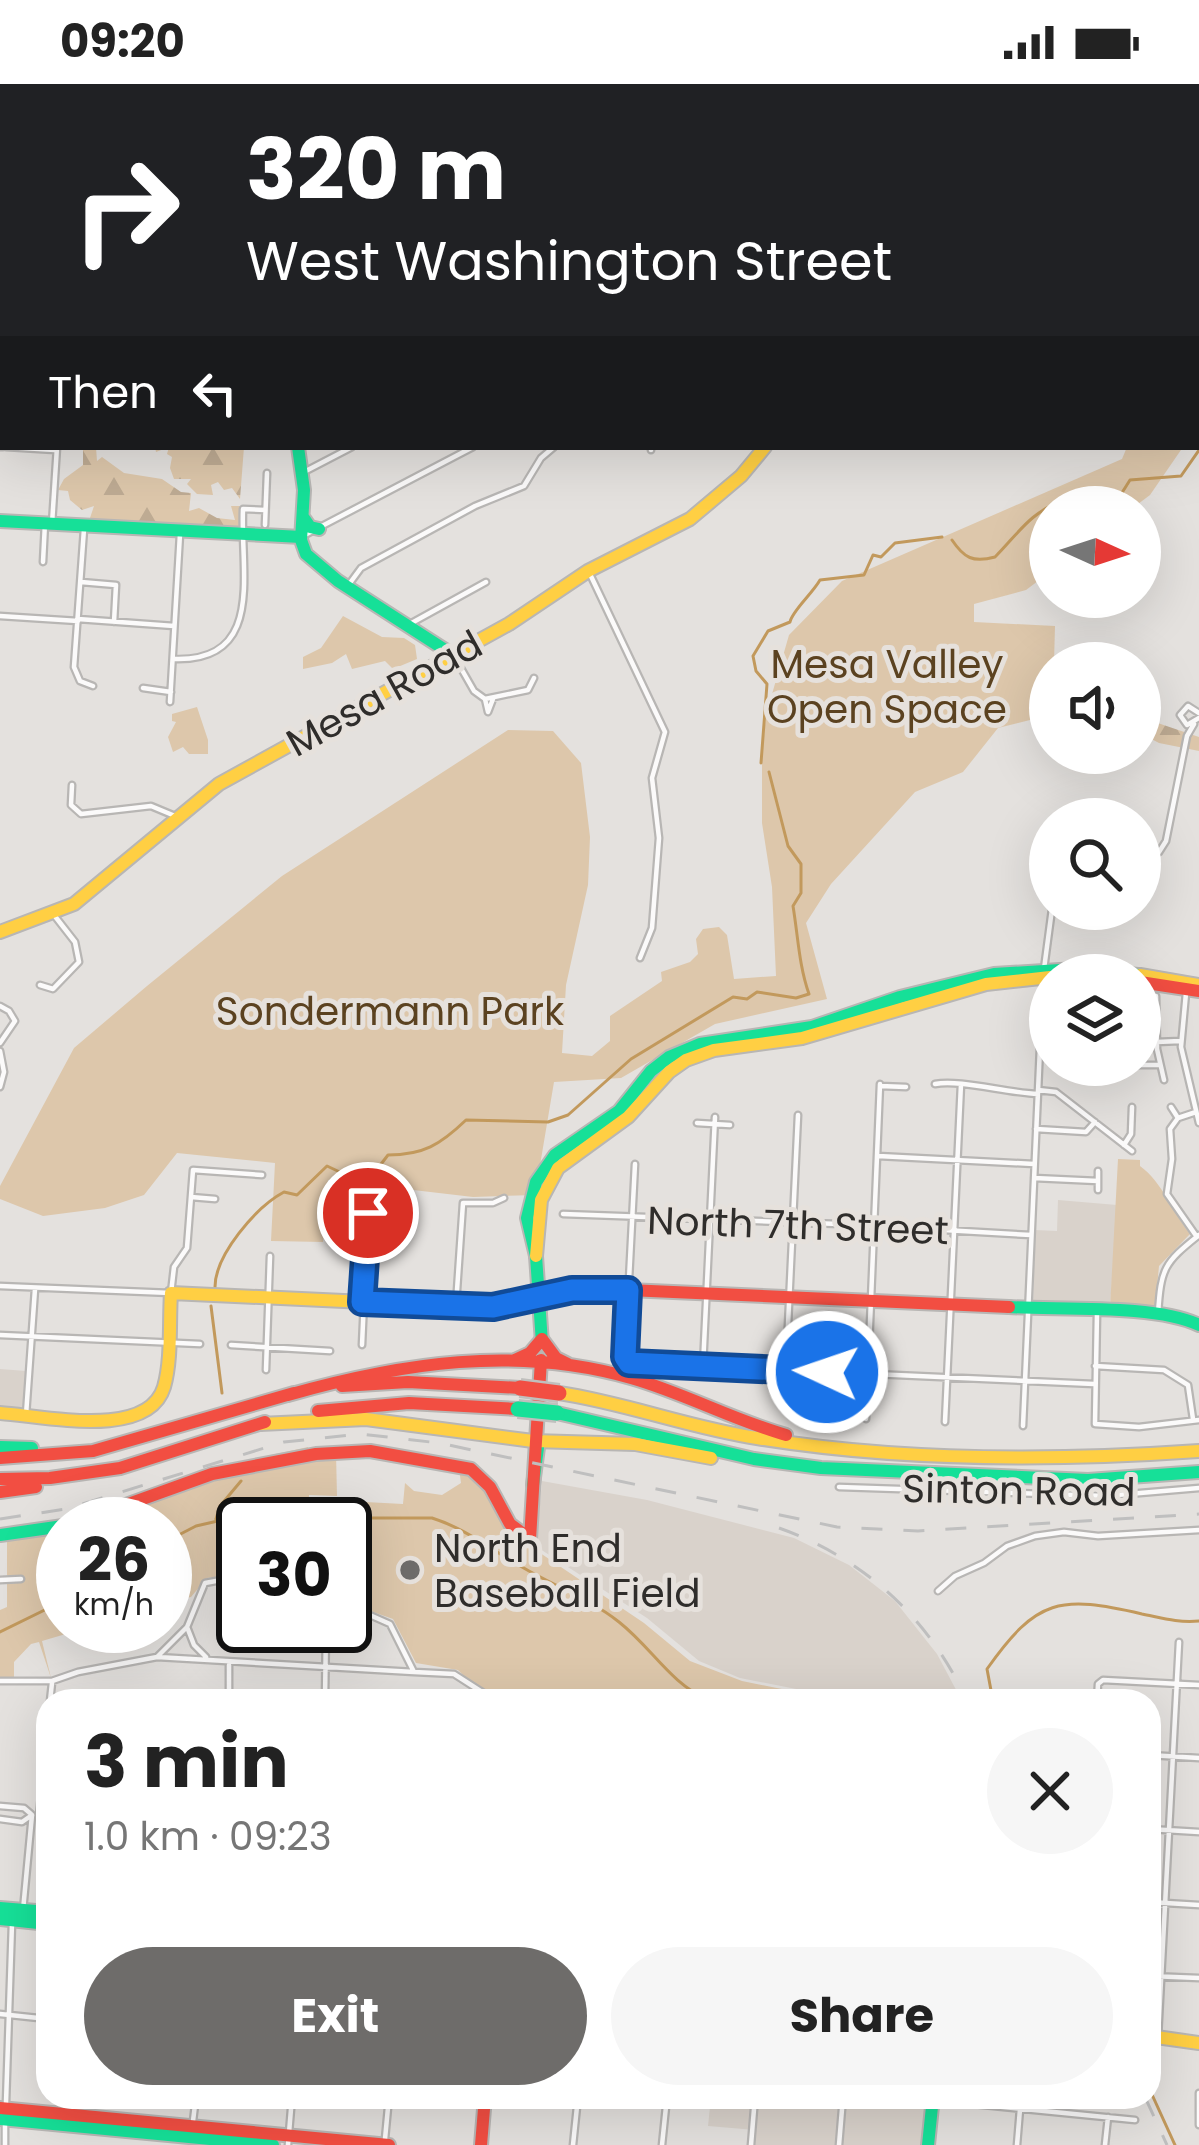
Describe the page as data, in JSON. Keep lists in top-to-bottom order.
{
  "streets": {
    "main road": ["Mesa Road"],
    "street": ["North 7th Street", "Sinton Road"]
  },
  "parks": ["Mesa Valley Open Space", "Sondermann Park"],
  "places": ["North End Baseball Field"],
  "north": "right",
  "page": {
    "status": "09:20",
    "turn": ["320 m", "West Washington Street"],
    "then": "Then",
    "speed": "26 km/h",
    "limit": "30",
    "heading": ["3 min", "1.0 km · 09:23"],
    "buttons": ["Exit", "Share"]
  }
}
